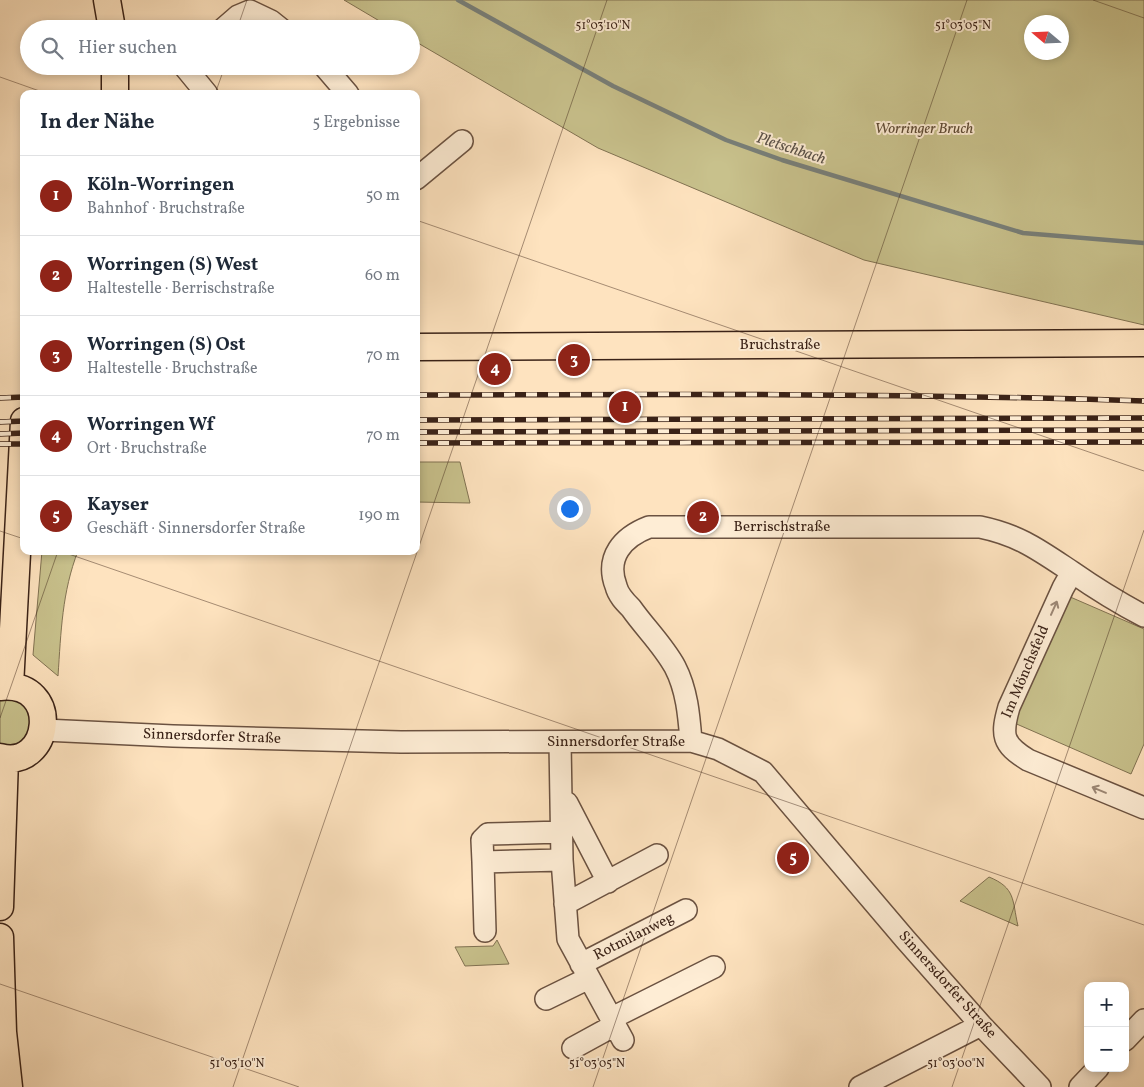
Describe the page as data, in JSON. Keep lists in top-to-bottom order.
{
  "streets": {
    "main road": ["Bruchstraße"],
    "street": [
      "Berrischstraße",
      "Im Mönchsfeld",
      "Sinnersdorfer Straße",
      "Rotmilanweg"
    ]
  },
  "crossings": [
    ["Berrischstraße", "Im Mönchsfeld"],
    ["Berrischstraße", "Sinnersdorfer Straße"],
    ["Sinnersdorfer Straße", "Rotmilanweg"]
  ],
  "water": ["Pletschbach"],
  "parks": ["Worringer Bruch"],
  "north": "left",
  "page": {
    "search": "Hier suchen",
    "heading": ["In der Nähe", "5 Ergebnisse"],
    "list": [
      {
        "mark": "1",
        "name": "Köln-Worringen",
        "note": "Bahnhof · Bruchstraße",
        "value": "50 m"
      },
      {
        "mark": "2",
        "name": "Worringen (S) West",
        "note": "Haltestelle · Berrischstraße",
        "value": "60 m"
      },
      {
        "mark": "3",
        "name": "Worringen (S) Ost",
        "note": "Haltestelle · Bruchstraße",
        "value": "70 m"
      },
      {
        "mark": "4",
        "name": "Worringen Wf",
        "note": "Ort · Bruchstraße",
        "value": "70 m"
      },
      {
        "mark": "5",
        "name": "Kayser",
        "note": "Geschäft · Sinnersdorfer Straße",
        "value": "190 m"
      }
    ],
    "pins": [
      "3",
      "4",
      "1",
      "2",
      "5"
    ],
    "map_buttons": ["+", "−"]
  },
  "coordinates": ["51°03'10\"N", "51°03'05\"N", "51°03'00\"N"]
}
